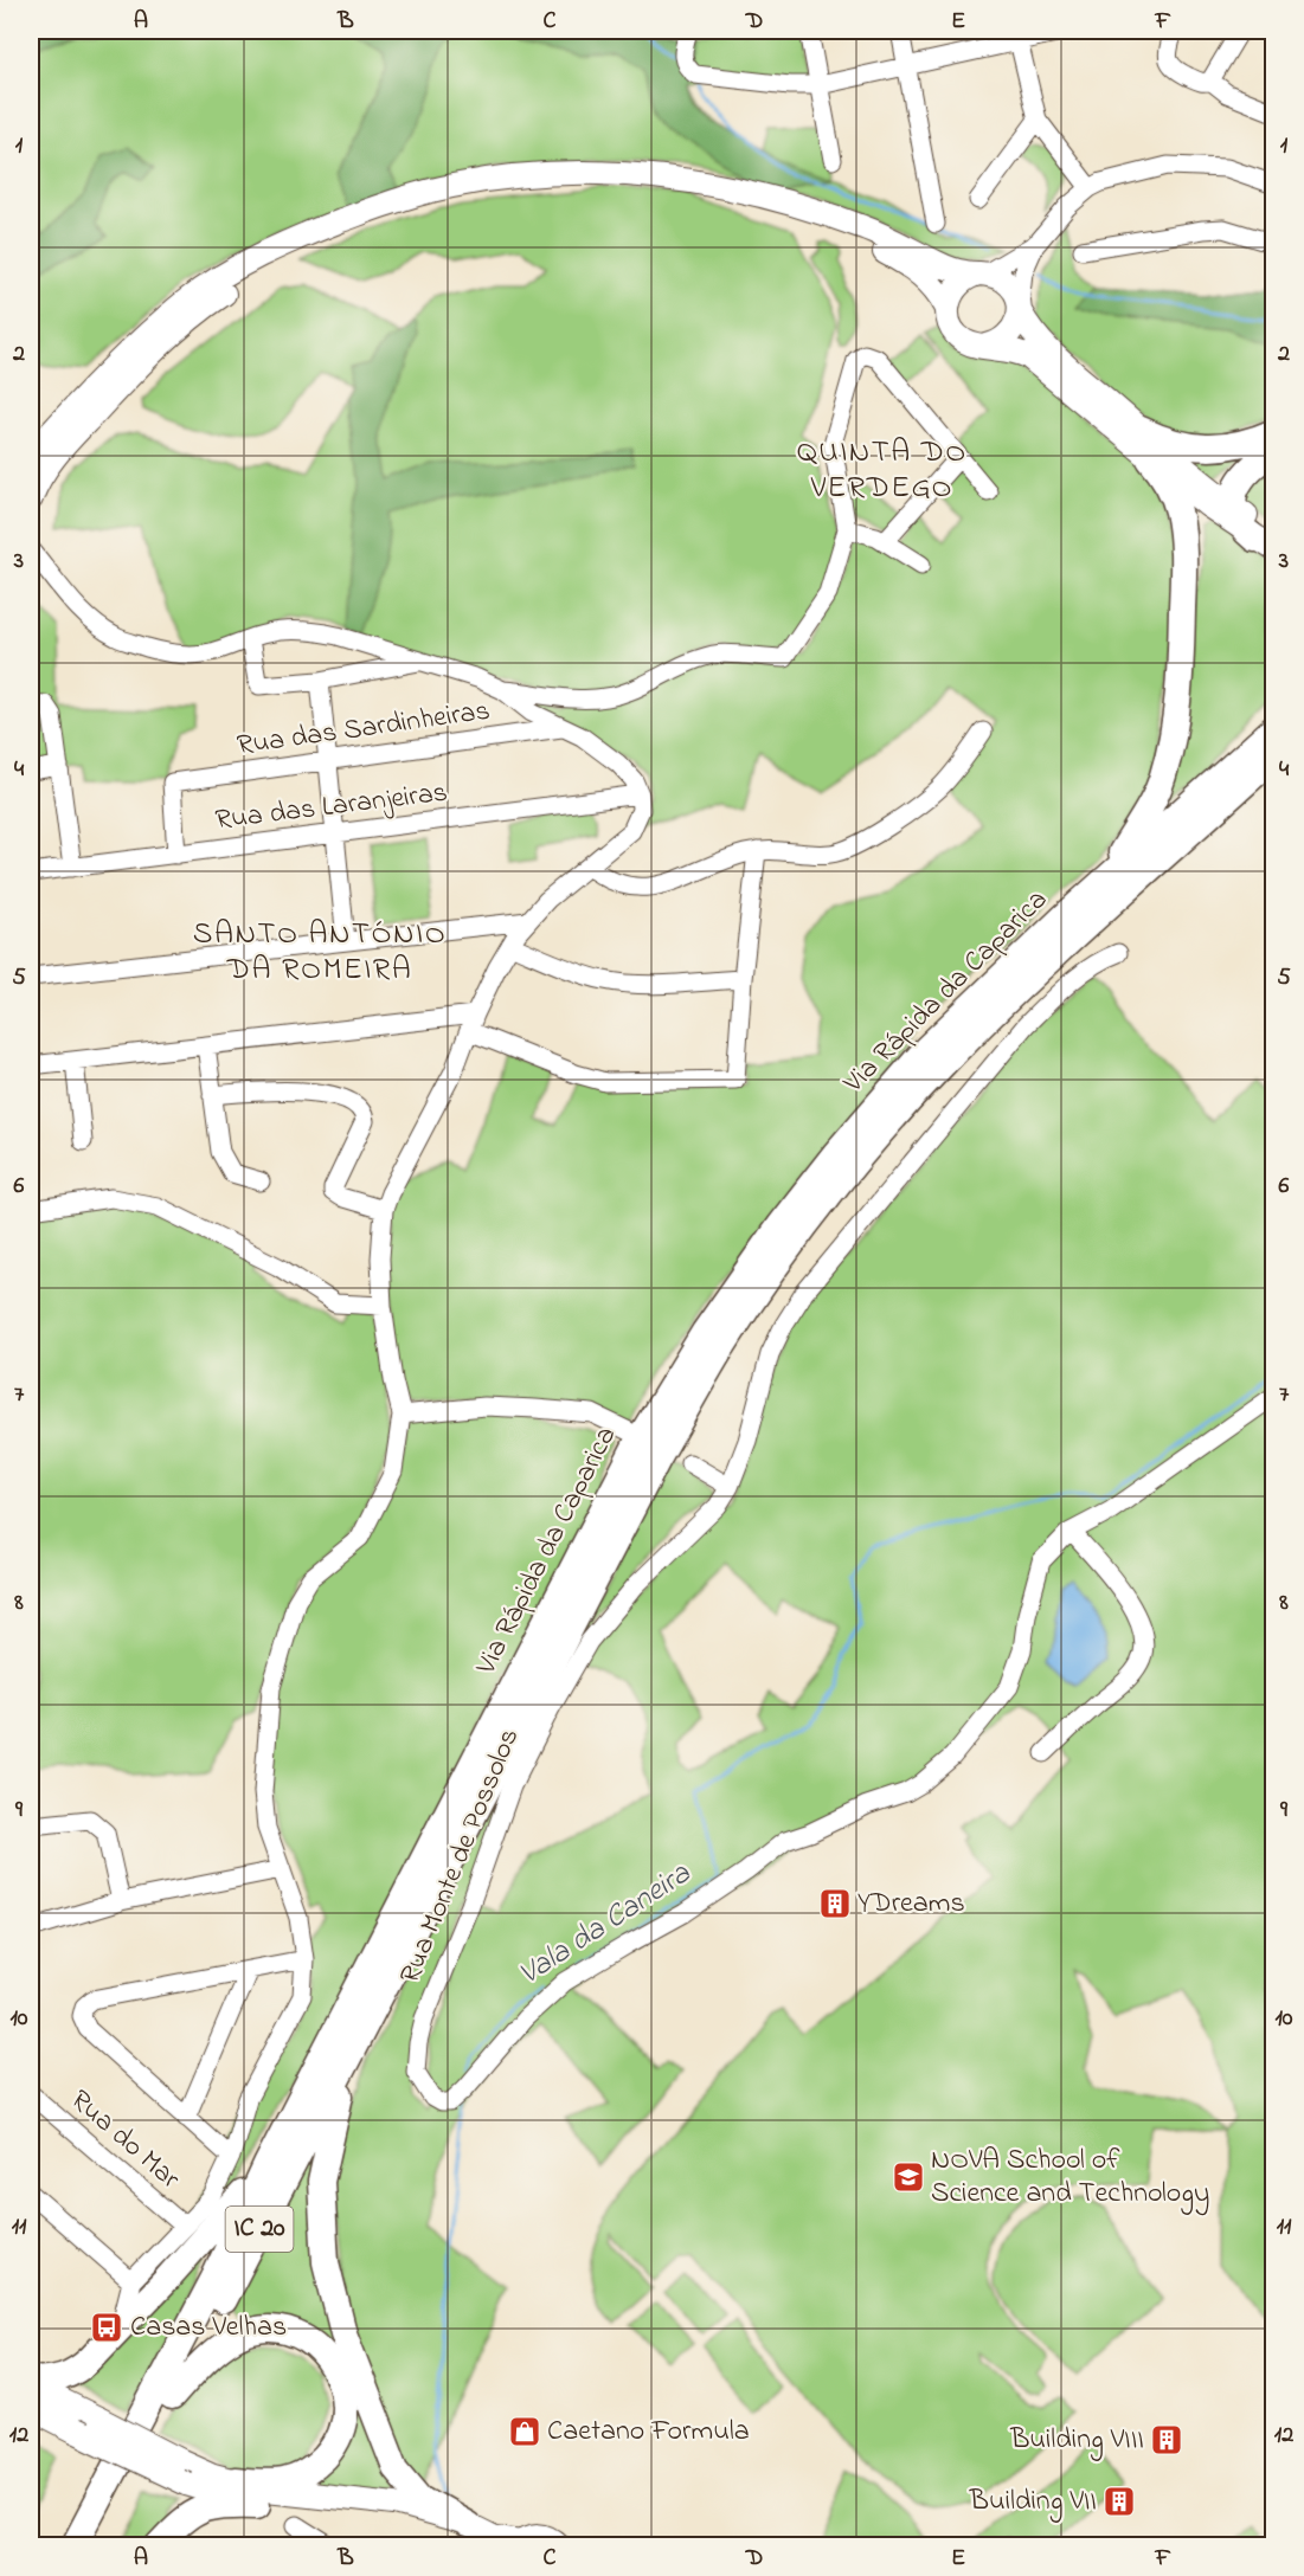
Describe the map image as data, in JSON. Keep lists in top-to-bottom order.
{
  "streets": {
    "highway": ["Via Rápida da Caparica", "IC 20"],
    "street": [
      "Rua das Sardinheiras",
      "Rua das Laranjeiras",
      "Rua Monte de Possolos",
      "Rua do Mar"
    ]
  },
  "crossings": [
    ["Rua das Sardinheiras", "Rua das Laranjeiras"]
  ],
  "districts": ["QUINTA DO VERDEGO", "SANTO ANTÓNIO DA ROMEIRA"],
  "water": ["Vala da Caneira"],
  "places": {
    "building": ["YDreams", "Building VIII", "Building VII"],
    "school or university": ["NOVA School of Science and Technology"],
    "bus stop": ["Casas Velhas"],
    "shop": ["Caetano Formula"]
  },
  "grid": {
    "columns": [
      "A",
      "B",
      "C",
      "D",
      "E",
      "F"
    ],
    "rows": [
      "1",
      "2",
      "3",
      "4",
      "5",
      "6",
      "7",
      "8",
      "9",
      "10",
      "11",
      "12"
    ]
  }
}
